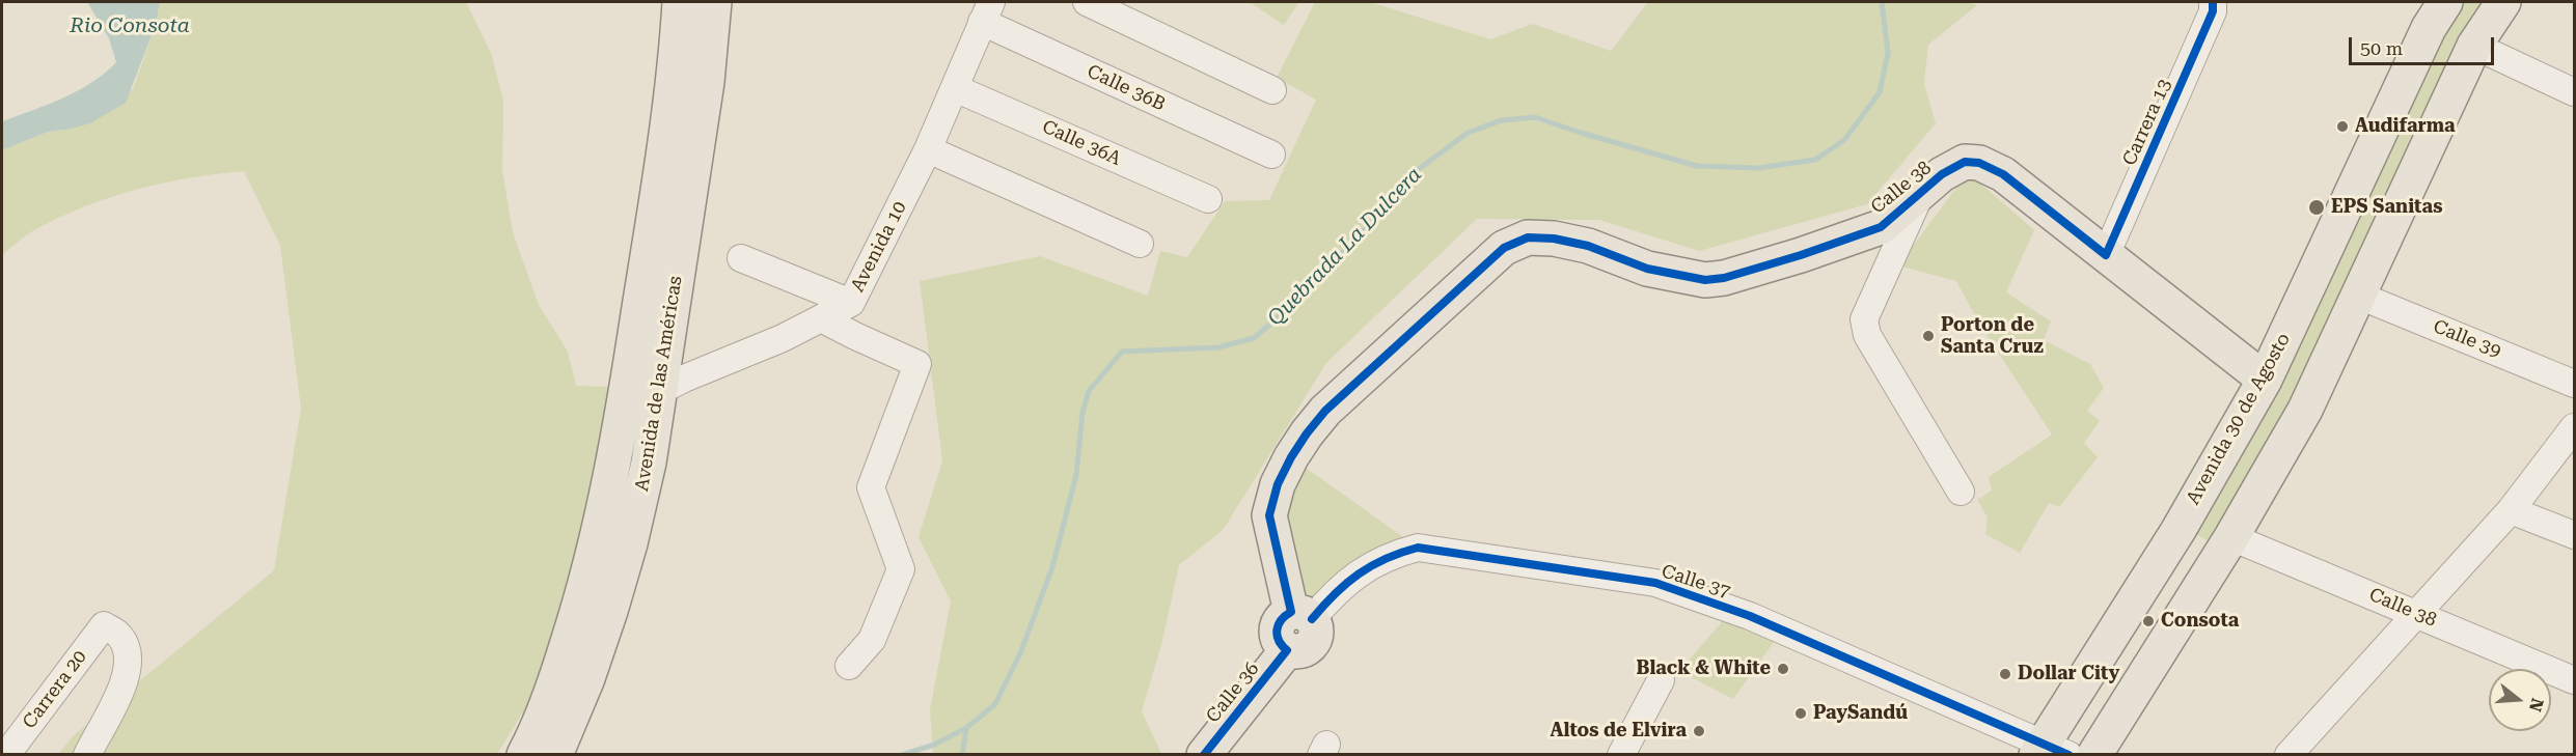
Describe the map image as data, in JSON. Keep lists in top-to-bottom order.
{
  "streets": {
    "main road": [
      "Calle 38",
      "Avenida de las Américas",
      "Avenida 30 de Agosto",
      "Calle 36"
    ],
    "street": [
      "Calle 36B",
      "Carrera 13",
      "Calle 36A",
      "Avenida 10",
      "Calle 39",
      "Calle 37",
      "Carrera 20"
    ]
  },
  "crossings": [
    ["Calle 36B", "Avenida 10"],
    ["Carrera 13", "Calle 38"],
    ["Calle 36A", "Avenida 10"],
    ["Calle 38", "Avenida 30 de Agosto"],
    ["Calle 38", "Calle 37"],
    ["Calle 38", "Calle 36"],
    ["Avenida 10", "Avenida de las Américas"],
    ["Avenida 30 de Agosto", "Calle 37"]
  ],
  "water": ["Rio Consota", "Quebrada La Dulcera"],
  "places": [
    "Audifarma",
    "EPS Sanitas",
    "Porton de Santa Cruz",
    "Consota",
    "Black & White",
    "Dollar City",
    "PaySandú",
    "Altos de Elvira"
  ],
  "scale_bar": "50 m",
  "north": "right"
}
